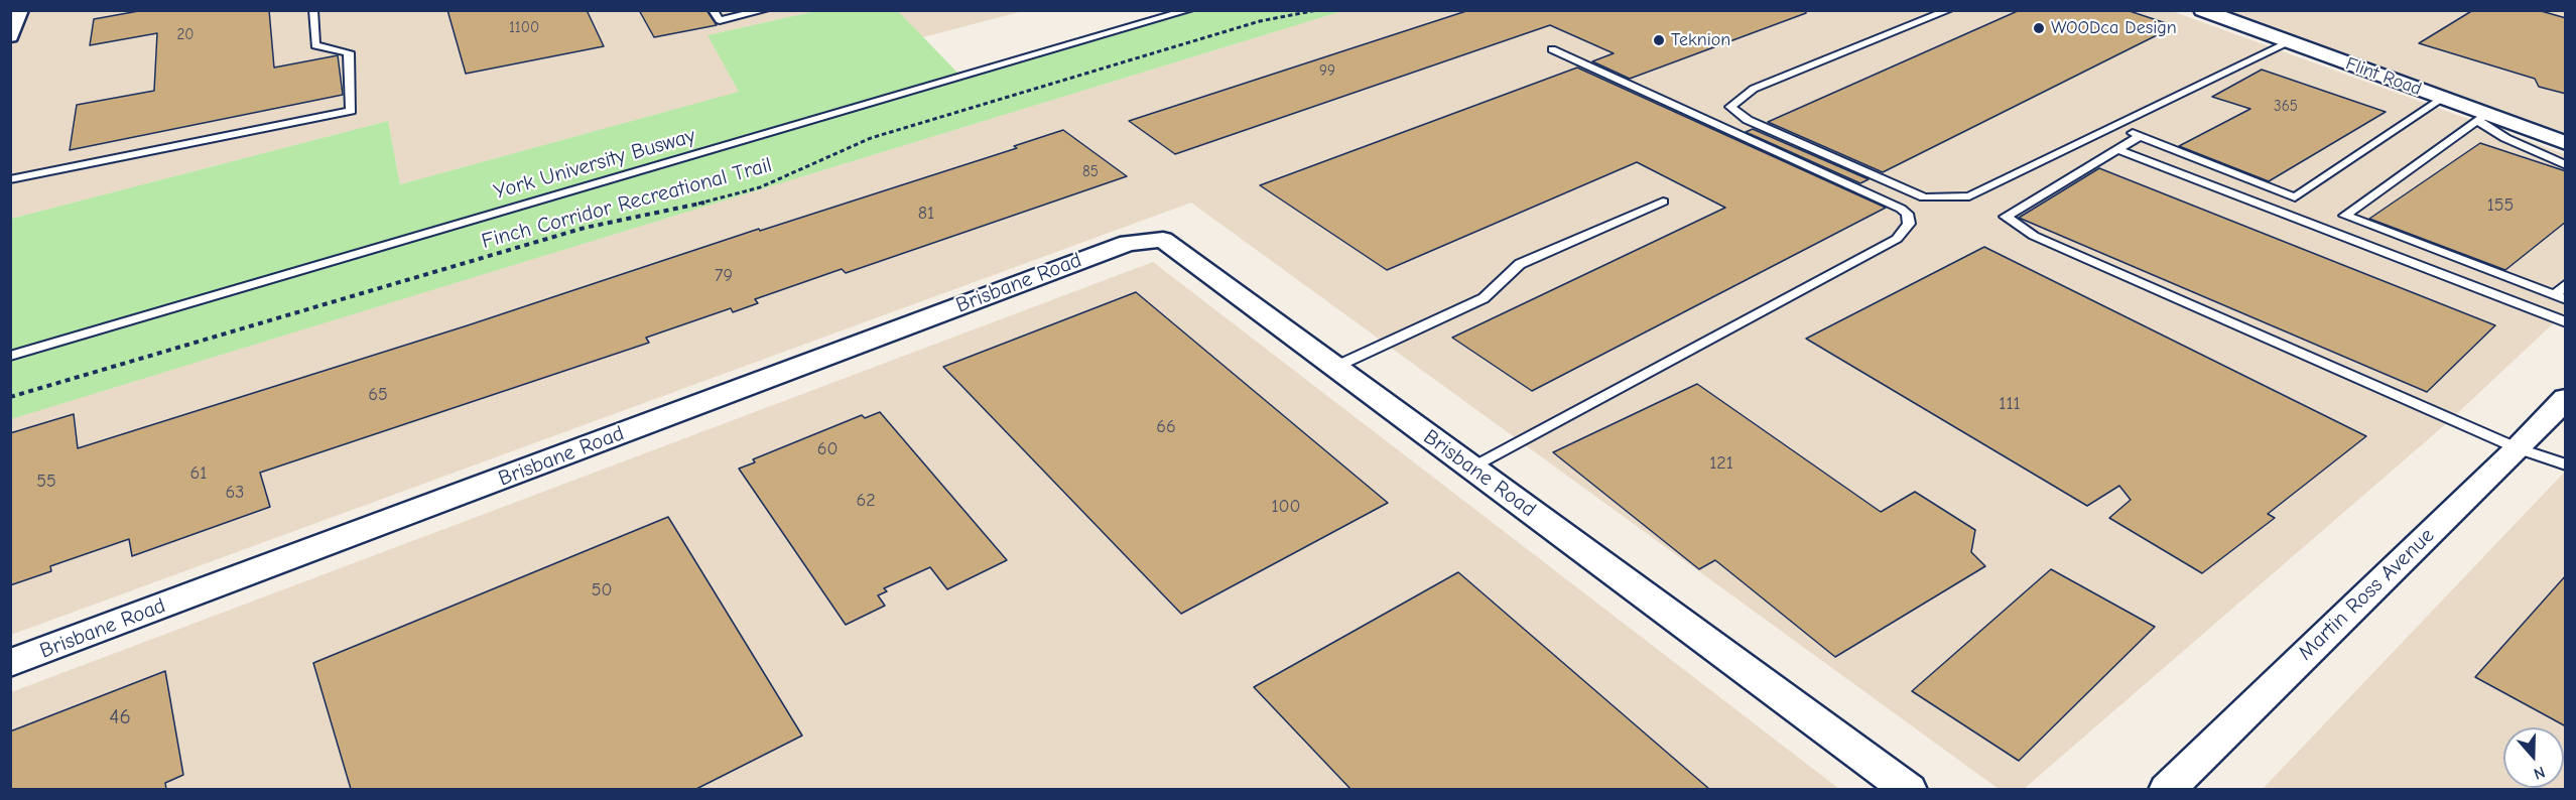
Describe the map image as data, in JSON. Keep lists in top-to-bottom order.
{
  "streets": {
    "street": ["Flint Road", "Brisbane Road", "Martin Ross Avenue"],
    "lane": ["York University Busway"],
    "path": ["Finch Corridor Recreational Trail"]
  },
  "places": ["WOODca Design", "Teknion"],
  "house_numbers": [
    "1100",
    "20",
    "99",
    "365",
    "85",
    "155",
    "81",
    "79",
    "65",
    "111",
    "66",
    "60",
    "121",
    "61",
    "55",
    "63",
    "62",
    "100",
    "50",
    "46"
  ],
  "north": "bottom"
}
